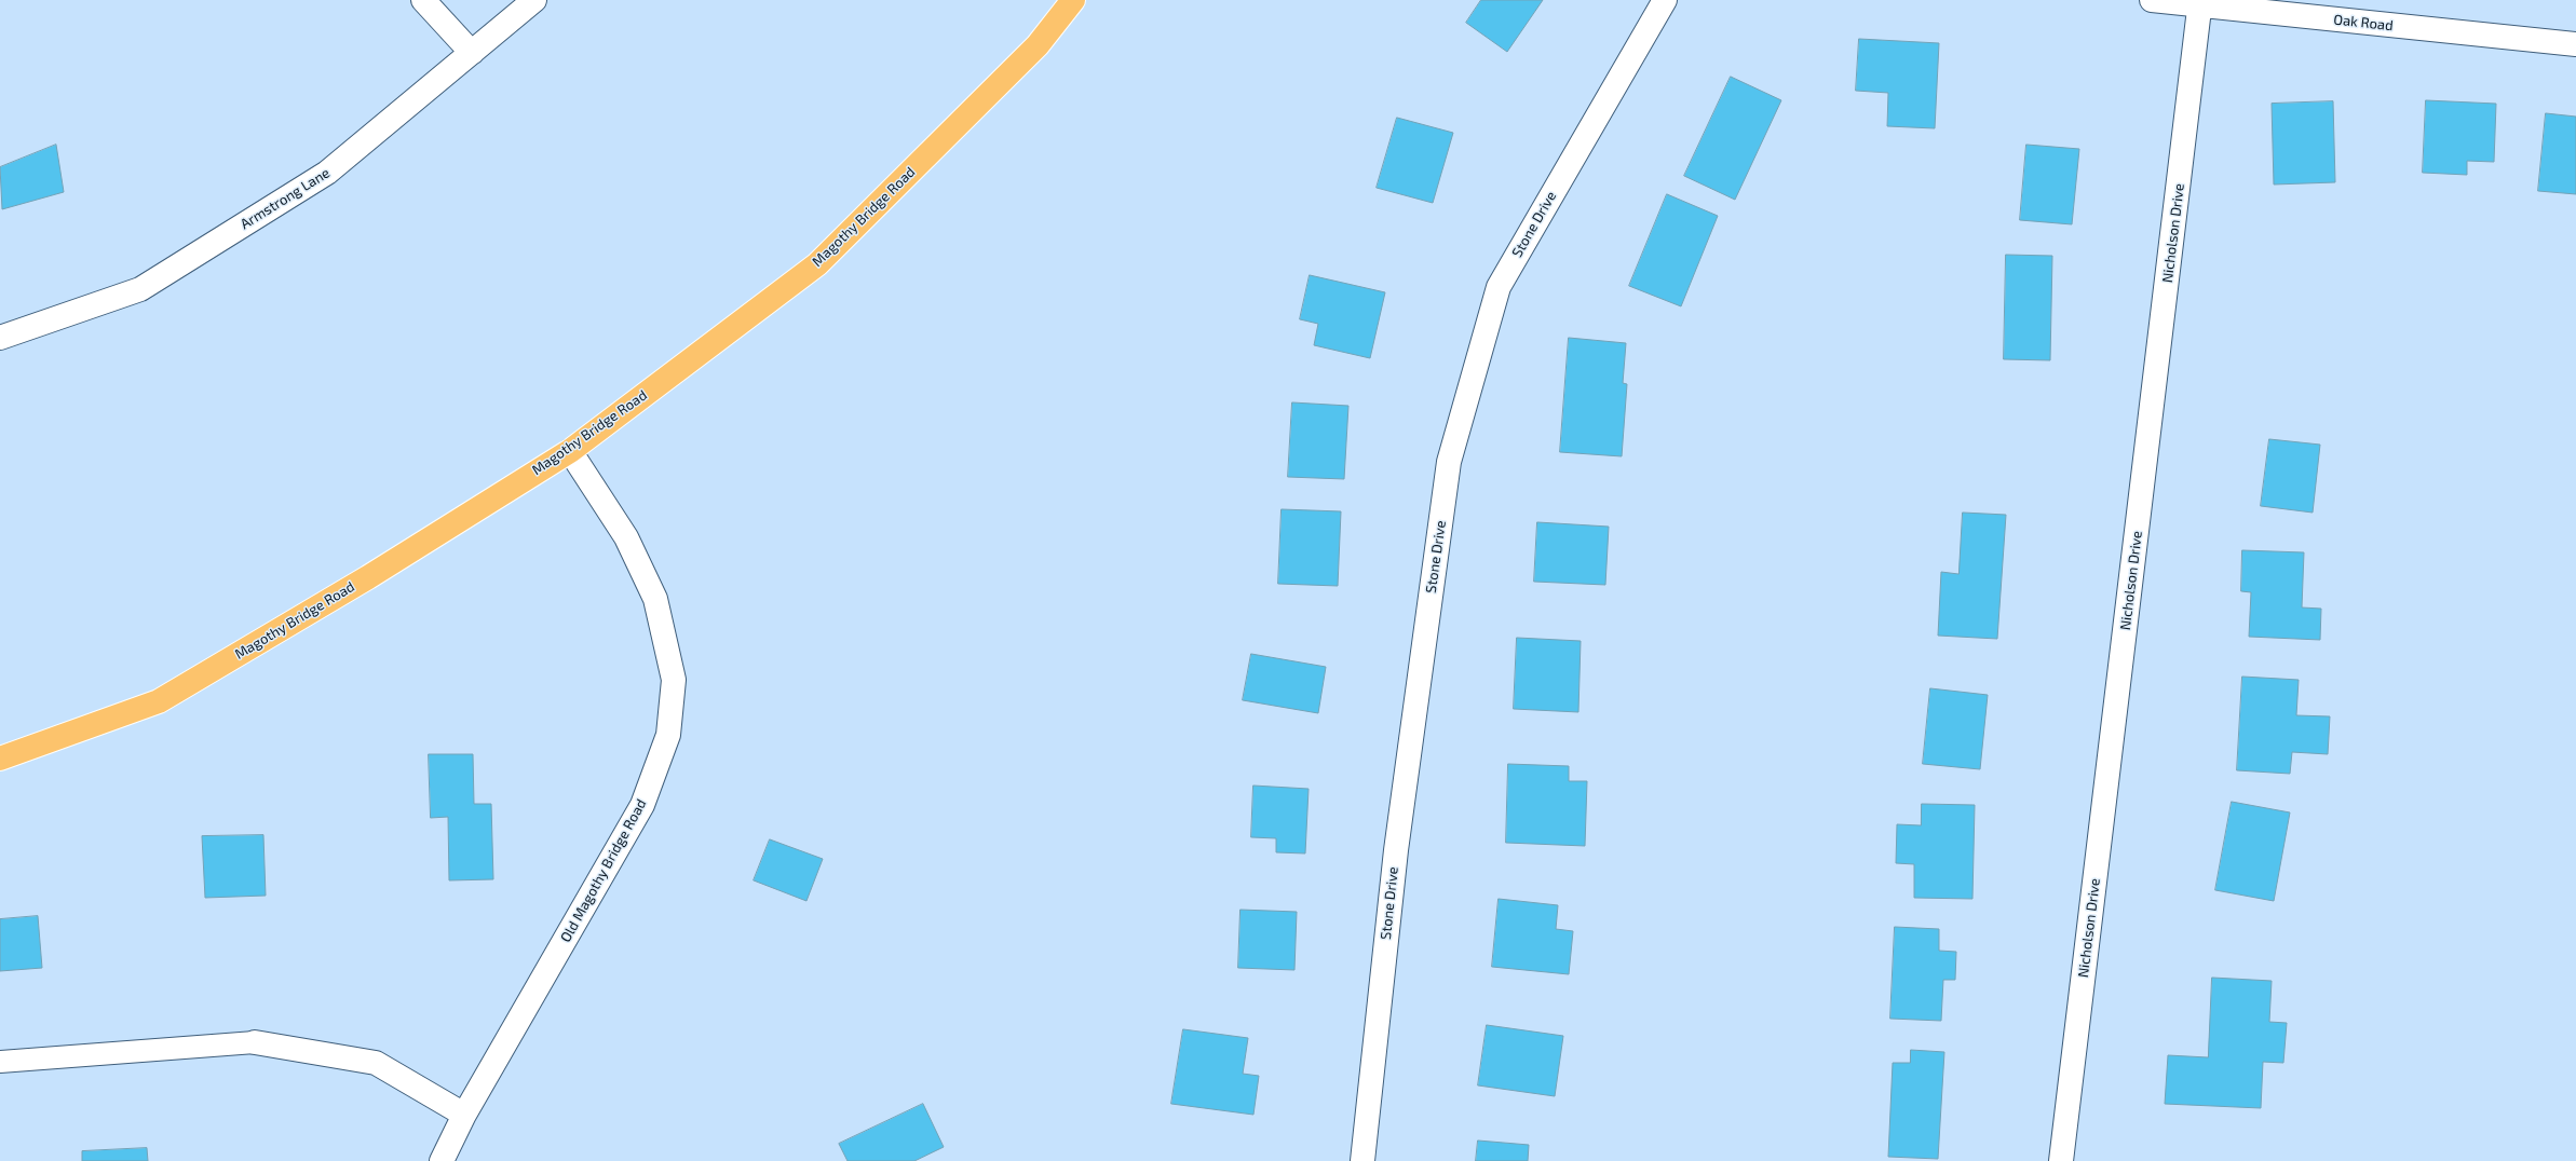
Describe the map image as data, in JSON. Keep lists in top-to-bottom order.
{
  "streets": {
    "main road": ["Magothy Bridge Road"],
    "street": [
      "Oak Road",
      "Armstrong Lane",
      "Stone Drive",
      "Nicholson Drive",
      "Old Magothy Bridge Road"
    ]
  },
  "crossings": [
    ["Oak Road", "Nicholson Drive"],
    ["Magothy Bridge Road", "Old Magothy Bridge Road"]
  ]
}
